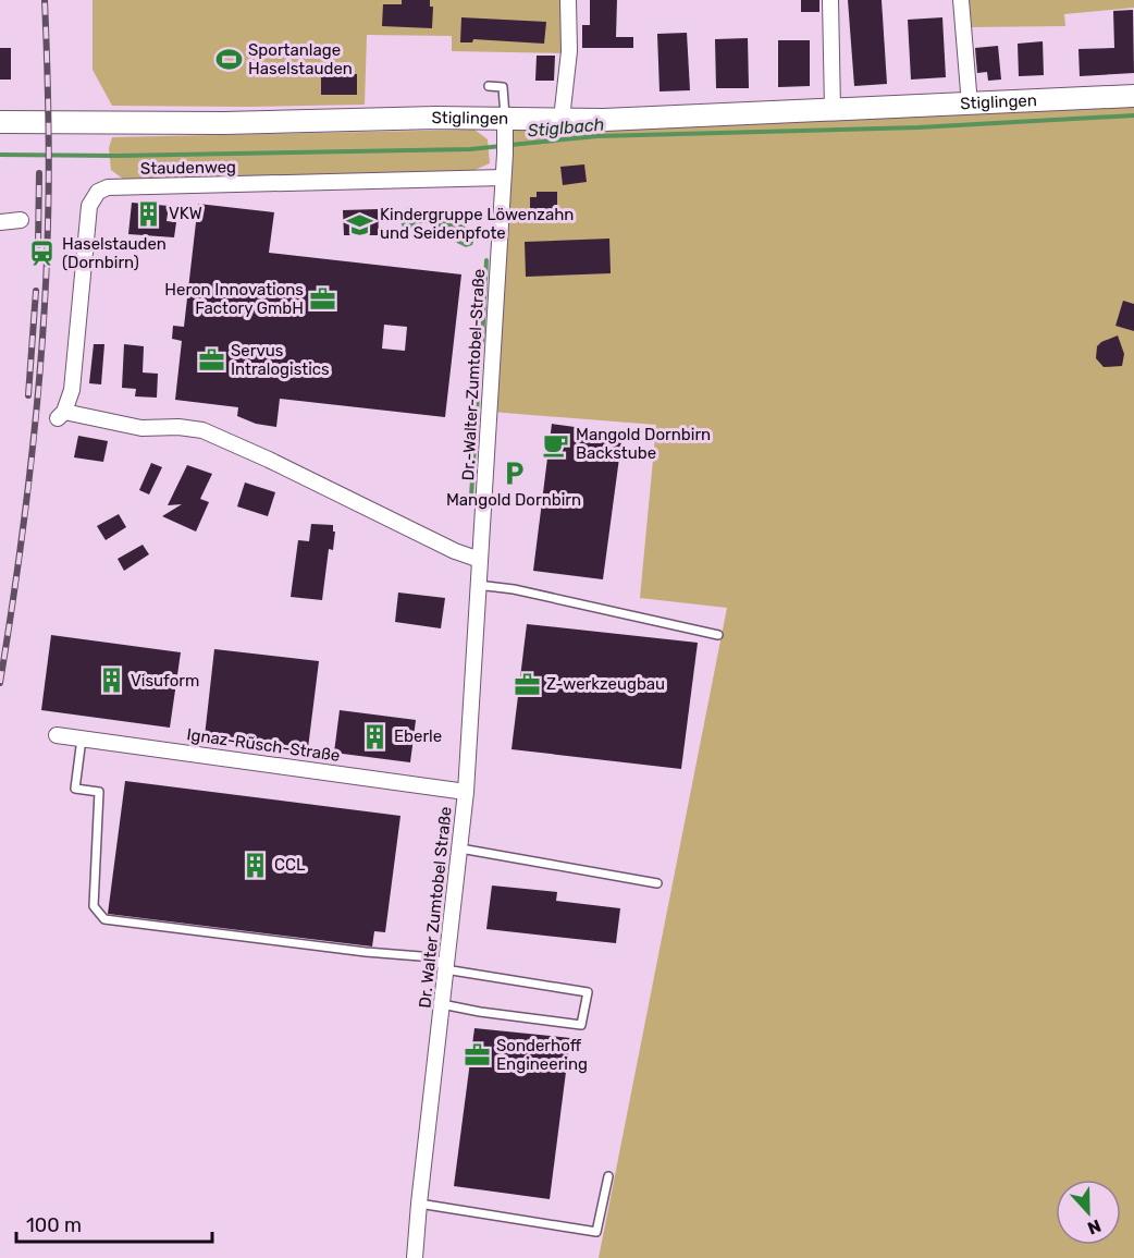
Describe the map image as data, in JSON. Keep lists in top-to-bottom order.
{
  "streets": {
    "main road": ["Stiglingen"],
    "street": [
      "Staudenweg",
      "Dr.-Walter-Zumtobel-Straße",
      "Ignaz-Rüsch-Straße",
      "Dr. Walter Zumtobel Straße"
    ]
  },
  "crossings": [
    ["Stiglingen", "Dr.-Walter-Zumtobel-Straße"],
    ["Staudenweg", "Dr.-Walter-Zumtobel-Straße"],
    ["Staudenweg", "Dr. Walter Zumtobel Straße"],
    ["Dr.-Walter-Zumtobel-Straße", "Dr. Walter Zumtobel Straße"],
    ["Ignaz-Rüsch-Straße", "Dr. Walter Zumtobel Straße"]
  ],
  "water": ["Stiglbach"],
  "places": {
    "sports": ["Sportanlage Haselstauden"],
    "building": [
      "VKW",
      "Visuform",
      "Eberle",
      "CCL"
    ],
    "school or university": ["Kindergruppe Löwenzahn und Seidenpfote"],
    "station": ["Haselstauden (Dornbirn)"],
    "office": [
      "Heron Innovations Factory GmbH",
      "Servus Intralogistics",
      "Z-werkzeugbau",
      "Sonderhoff Engineering"
    ],
    "cafe": ["Mangold Dornbirn Backstube"],
    "parking": ["Mangold Dornbirn"]
  },
  "scale_bar": "100 m",
  "north": "bottom"
}
